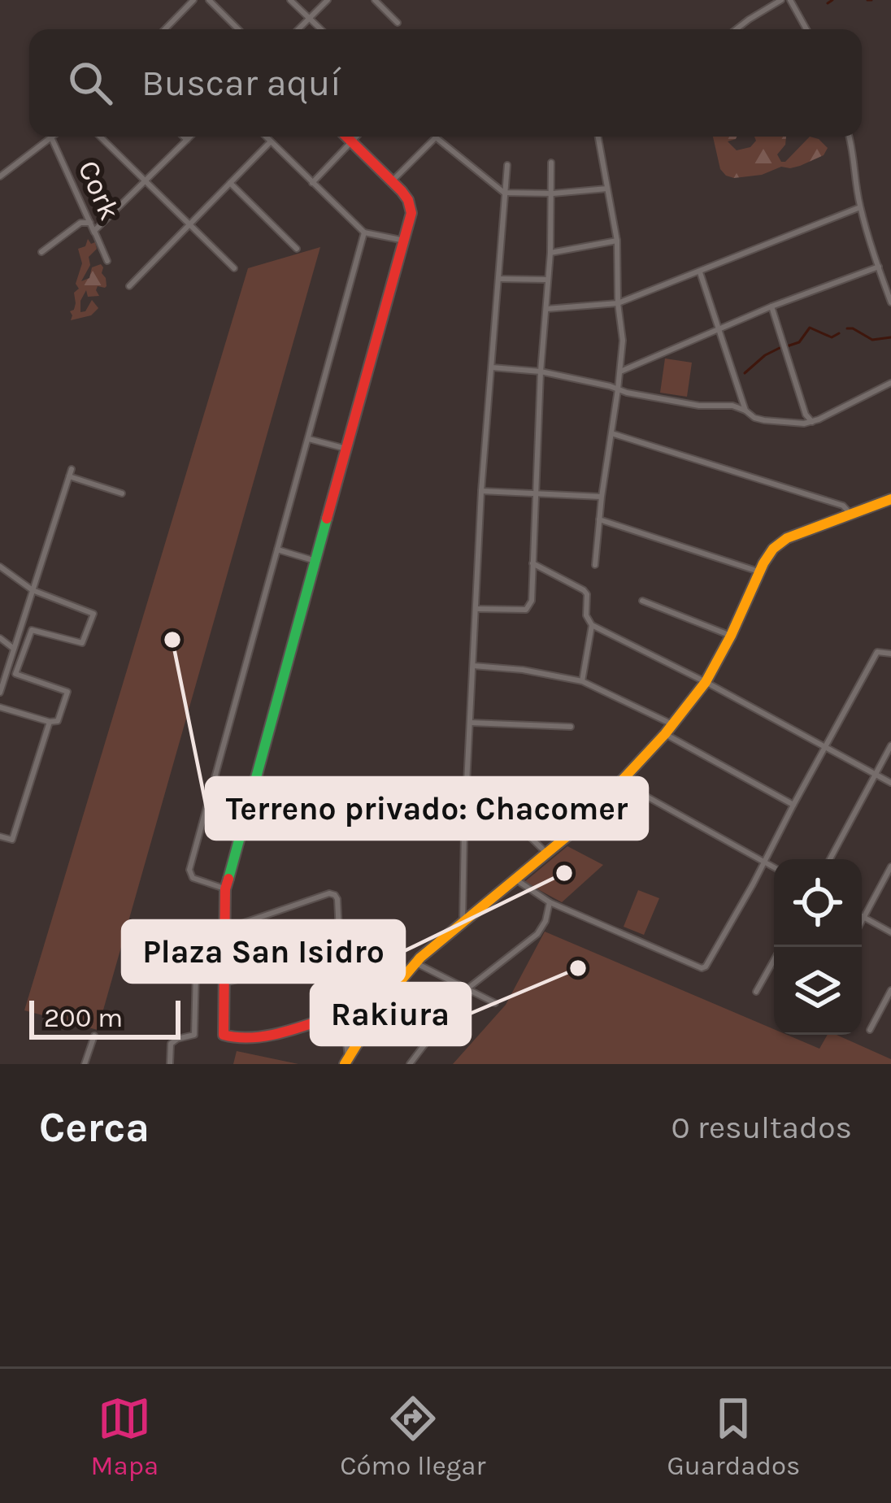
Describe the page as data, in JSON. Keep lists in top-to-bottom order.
{
  "streets": {
    "street": ["Cork"]
  },
  "places": ["Terreno privado: Chacomer", "Plaza San Isidro", "Rakiura"],
  "scale_bar": "200 m",
  "page": {
    "search": "Buscar aquí",
    "scale": "200 m",
    "heading": ["Cerca", "0 resultados"],
    "nav": ["Mapa", "Cómo llegar", "Guardados"]
  }
}
